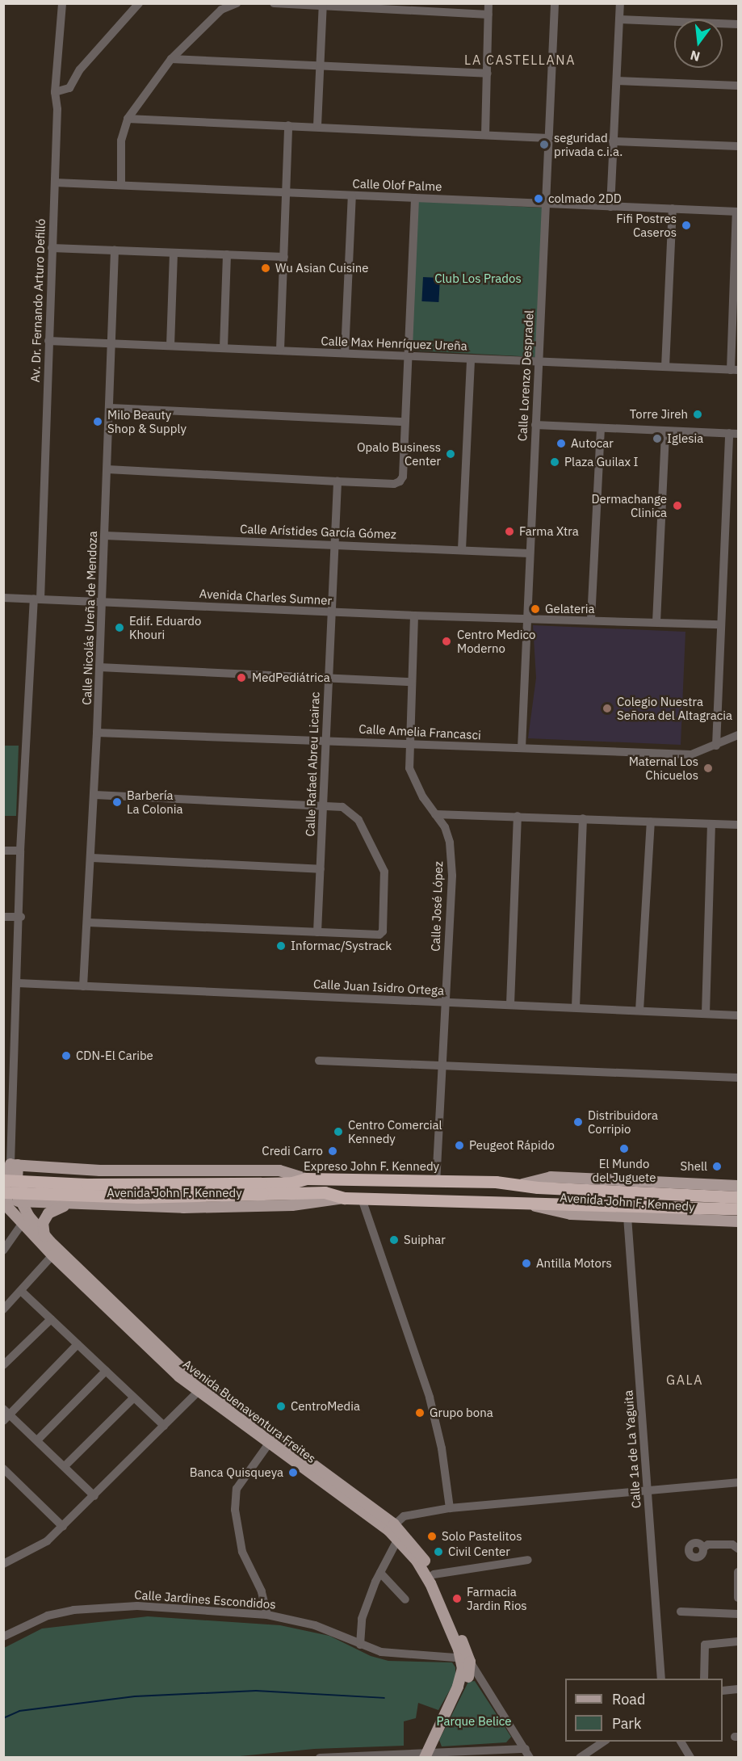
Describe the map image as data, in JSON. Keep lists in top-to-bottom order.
{
  "streets": {
    "highway": ["Expreso John F. Kennedy"],
    "main road": ["Avenida John F. Kennedy", "Avenida Buenaventura Freites"],
    "street": [
      "Calle Olof Palme",
      "Av. Dr. Fernando Arturo Defilló",
      "Calle Max Henríquez Ureña",
      "Calle Lorenzo Despradel",
      "Calle Arístides García Gómez",
      "Avenida Charles Sumner",
      "Calle Nicolás Ureña de Mendoza",
      "Calle Amelia Francasci",
      "Calle Rafael Abreu Licairac",
      "Calle José López",
      "Calle Juan Isidro Ortega",
      "Calle 1a de La Yaguita",
      "Calle Jardines Escondidos"
    ]
  },
  "crossings": [
    ["Calle Olof Palme", "Av. Dr. Fernando Arturo Defilló"],
    ["Calle Olof Palme", "Calle Lorenzo Despradel"],
    ["Av. Dr. Fernando Arturo Defilló", "Calle Max Henríquez Ureña"],
    ["Av. Dr. Fernando Arturo Defilló", "Avenida Charles Sumner"],
    ["Av. Dr. Fernando Arturo Defilló", "Calle Juan Isidro Ortega"],
    ["Av. Dr. Fernando Arturo Defilló", "Avenida John F. Kennedy"],
    ["Av. Dr. Fernando Arturo Defilló", "Avenida Buenaventura Freites"],
    ["Calle Max Henríquez Ureña", "Calle Lorenzo Despradel"],
    ["Calle Max Henríquez Ureña", "Calle Nicolás Ureña de Mendoza"],
    ["Calle Lorenzo Despradel", "Calle Arístides García Gómez"],
    ["Calle Lorenzo Despradel", "Avenida Charles Sumner"],
    ["Calle Lorenzo Despradel", "Calle Amelia Francasci"],
    ["Calle Arístides García Gómez", "Calle Nicolás Ureña de Mendoza"],
    ["Calle Arístides García Gómez", "Calle Rafael Abreu Licairac"],
    ["Avenida Charles Sumner", "Calle Nicolás Ureña de Mendoza"],
    ["Avenida Charles Sumner", "Calle Rafael Abreu Licairac"],
    ["Avenida Charles Sumner", "Calle José López"],
    ["Calle Nicolás Ureña de Mendoza", "Calle Amelia Francasci"],
    ["Calle Nicolás Ureña de Mendoza", "Calle Juan Isidro Ortega"],
    ["Calle Amelia Francasci", "Calle Rafael Abreu Licairac"],
    ["Calle Amelia Francasci", "Calle José López"],
    ["Calle José López", "Calle Juan Isidro Ortega"],
    ["Calle José López", "Expreso John F. Kennedy"],
    ["Expreso John F. Kennedy", "Avenida John F. Kennedy"],
    ["Expreso John F. Kennedy", "Avenida Buenaventura Freites"],
    ["Avenida John F. Kennedy", "Avenida Buenaventura Freites"],
    ["Avenida John F. Kennedy", "Calle 1a de La Yaguita"],
    ["Avenida Buenaventura Freites", "Calle Jardines Escondidos"]
  ],
  "districts": ["LA CASTELLANA", "GALA"],
  "parks": ["Club Los Prados", "Parque Belice"],
  "places": [
    "seguridad privada c.i.a.",
    "colmado 2DD",
    "Fifi Postres Caseros",
    "Wu Asian Cuisine",
    "Torre Jireh",
    "Milo Beauty Shop & Supply",
    "Iglesia",
    "Autocar",
    "Opalo Business Center",
    "Plaza Guilax I",
    "Dermachange Clinica",
    "Farma Xtra",
    "Gelateria",
    "Edif. Eduardo Khouri",
    "Centro Medico Moderno",
    "MedPediátrica",
    "Colegio Nuestra Señora del Altagracia",
    "Maternal Los Chicuelos",
    "Barbería La Colonia",
    "Informac/Systrack",
    "CDN-El Caribe",
    "Distribuidora Corripio",
    "Centro Comercial Kennedy",
    "Peugeot Rápido",
    "El Mundo del Juguete",
    "Credi Carro",
    "Shell",
    "Suiphar",
    "Antilla Motors",
    "CentroMedia",
    "Grupo bona",
    "Banca Quisqueya",
    "Solo Pastelitos",
    "Civil Center",
    "Farmacia Jardin Rios"
  ],
  "legend": ["Road", "Park"],
  "north": "bottom"
}
